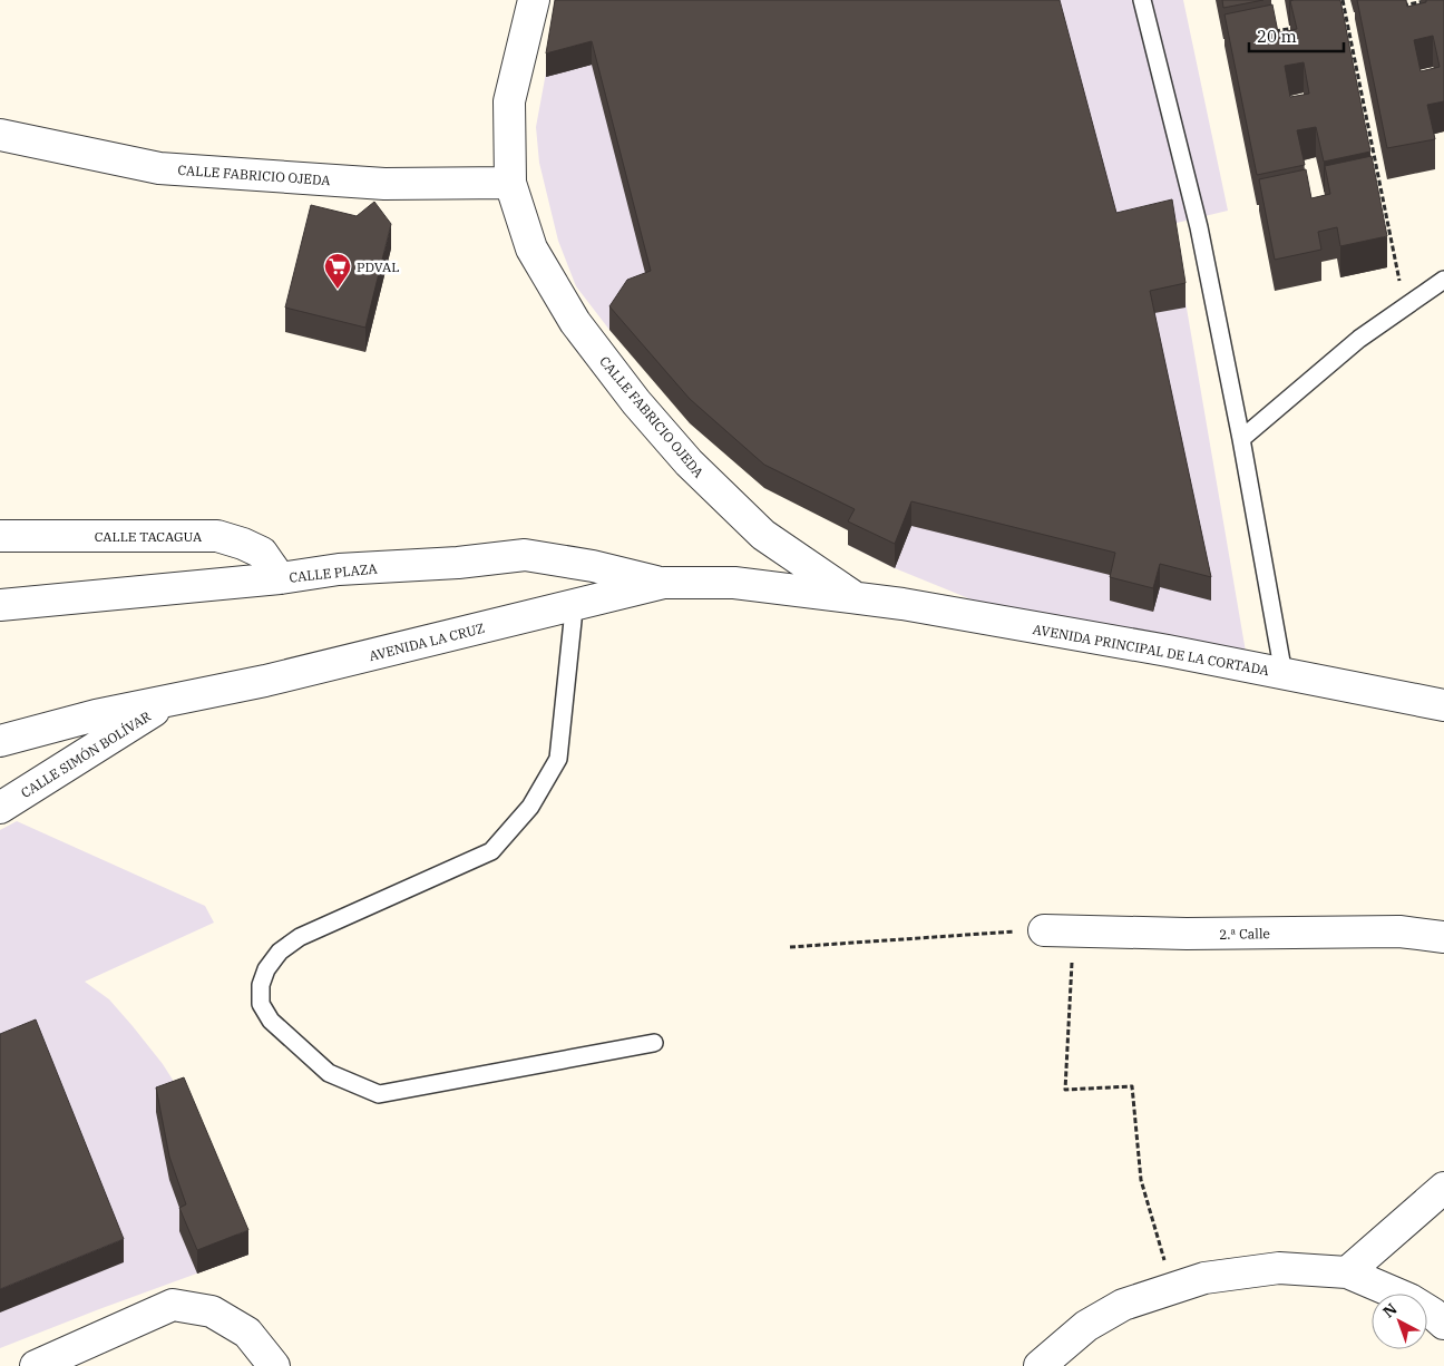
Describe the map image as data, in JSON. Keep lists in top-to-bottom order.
{
  "streets": {
    "street": [
      "CALLE FABRICIO OJEDA",
      "CALLE TACAGUA",
      "CALLE PLAZA",
      "AVENIDA LA CRUZ",
      "AVENIDA PRINCIPAL DE LA CORTADA",
      "CALLE SIMÓN BOLÍVAR",
      "2.ª Calle"
    ]
  },
  "crossings": [
    ["CALLE FABRICIO OJEDA", "AVENIDA LA CRUZ"],
    ["CALLE FABRICIO OJEDA", "AVENIDA PRINCIPAL DE LA CORTADA"],
    ["CALLE TACAGUA", "CALLE PLAZA"],
    ["CALLE PLAZA", "AVENIDA LA CRUZ"],
    ["AVENIDA LA CRUZ", "AVENIDA PRINCIPAL DE LA CORTADA"],
    ["AVENIDA LA CRUZ", "CALLE SIMÓN BOLÍVAR"]
  ],
  "places": {
    "supermarket": ["PDVAL"]
  },
  "scale_bar": "20 m",
  "north": "top left"
}
